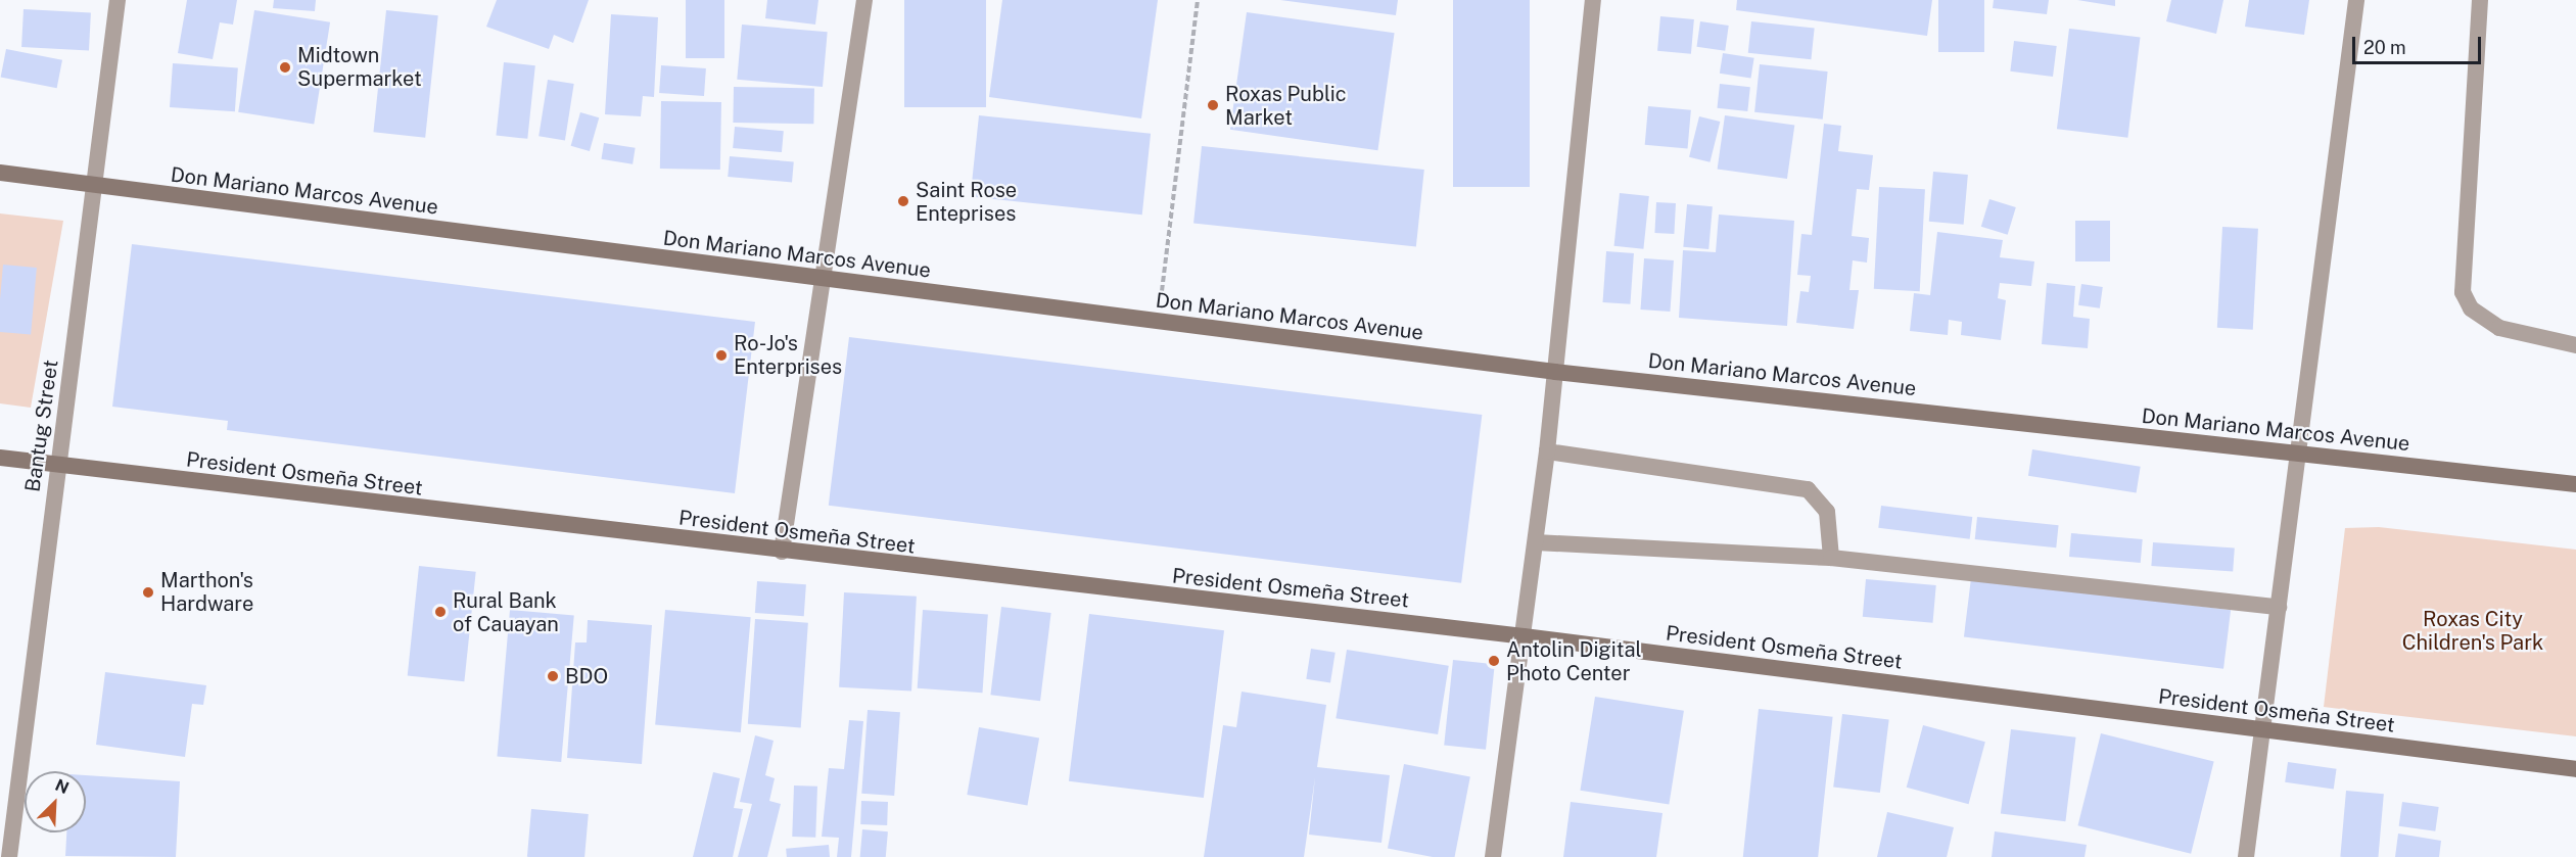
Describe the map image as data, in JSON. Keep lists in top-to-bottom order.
{
  "streets": {
    "main road": ["Don Mariano Marcos Avenue", "President Osmeña Street"],
    "street": ["Bantug Street"]
  },
  "crossings": [
    ["Don Mariano Marcos Avenue", "Bantug Street"],
    ["Bantug Street", "President Osmeña Street"]
  ],
  "parks": ["Roxas City Children's Park"],
  "places": [
    "Midtown Supermarket",
    "Roxas Public Market",
    "Saint Rose Enteprises",
    "Ro-Jo's Enterprises",
    "Marthon's Hardware",
    "Rural Bank of Cauayan",
    "Antolin Digital Photo Center",
    "BDO"
  ],
  "scale_bar": "20 m",
  "north": "top right"
}
